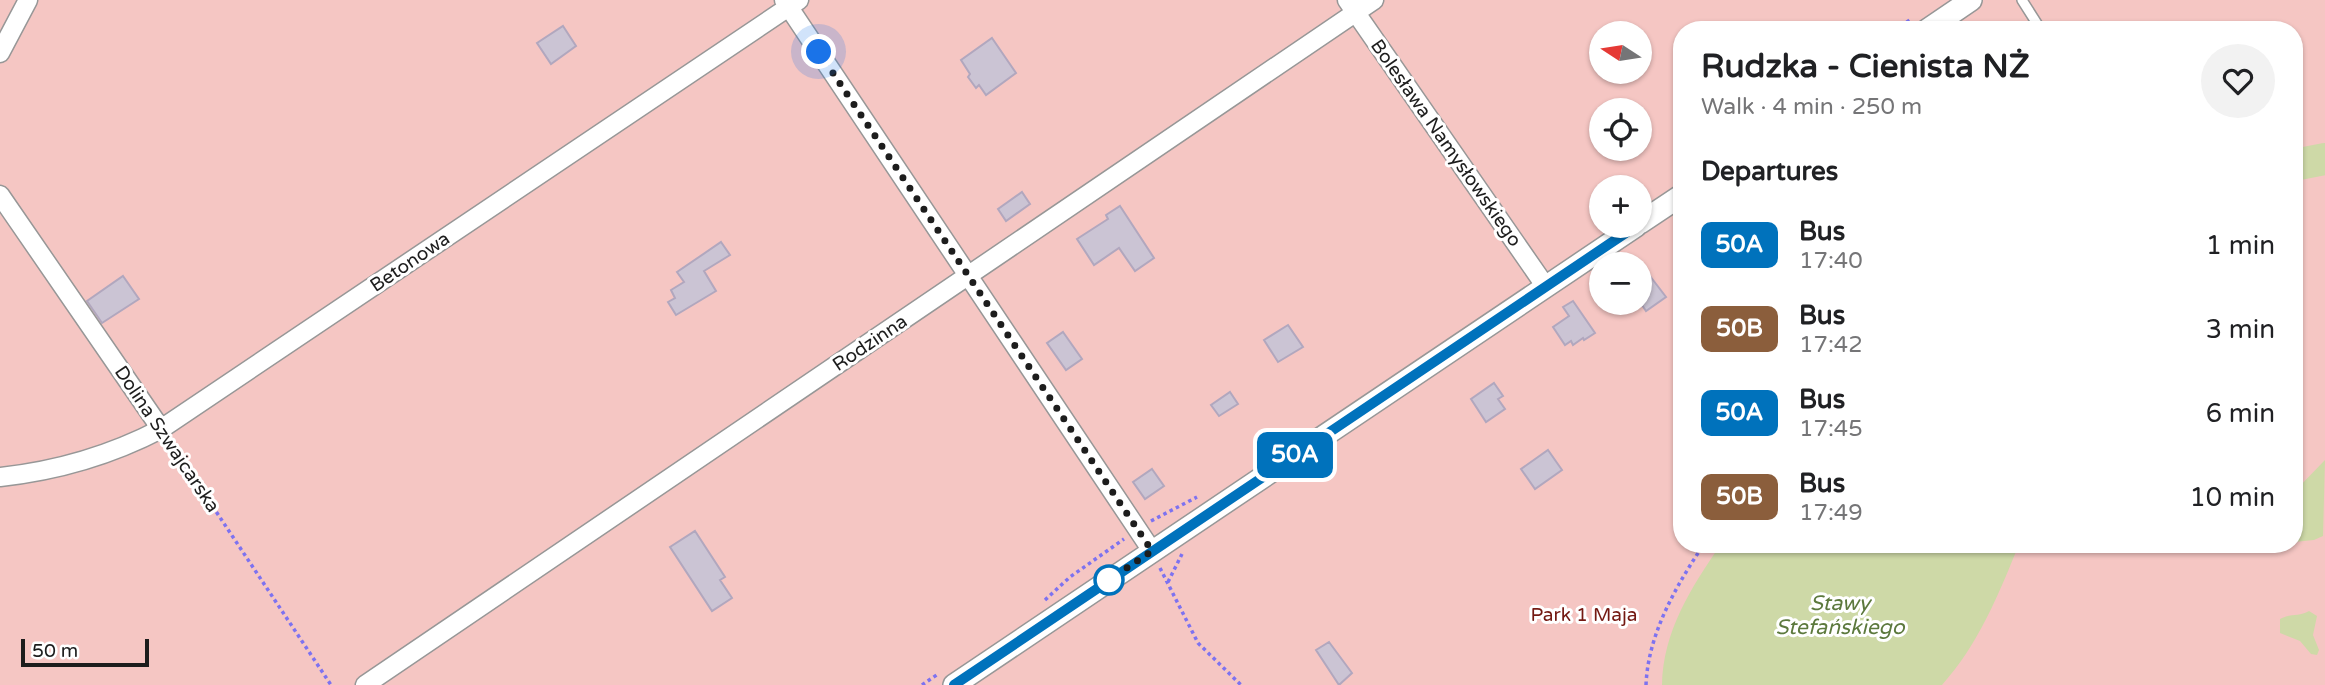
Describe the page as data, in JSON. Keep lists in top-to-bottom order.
{
  "streets": {
    "street": [
      "Bolesława Namysłowskiego",
      "Betonowa",
      "Rodzinna",
      "Dolina Szwajcarska"
    ]
  },
  "crossings": [
    ["Bolesława Namysłowskiego", "Rodzinna"],
    ["Betonowa", "Dolina Szwajcarska"]
  ],
  "water": ["Stawy Stefańskiego"],
  "parks": ["Park 1 Maja"],
  "lines": ["bus line 50A"],
  "scale_bar": "50 m",
  "north": "left",
  "page": {
    "on_map": "50A",
    "map_buttons": ["+", "−"],
    "heading": [
      ["Rudzka - Cienista NŻ", "Walk · 4 min · 250 m"],
      "Departures"
    ],
    "list": [
      {
        "mark": "50A",
        "name": "Bus",
        "note": "17:40",
        "value": "1 min"
      },
      {
        "mark": "50B",
        "name": "Bus",
        "note": "17:42",
        "value": "3 min"
      },
      {
        "mark": "50A",
        "name": "Bus",
        "note": "17:45",
        "value": "6 min"
      },
      {
        "mark": "50B",
        "name": "Bus",
        "note": "17:49",
        "value": "10 min"
      }
    ],
    "scale": "50 m"
  }
}
